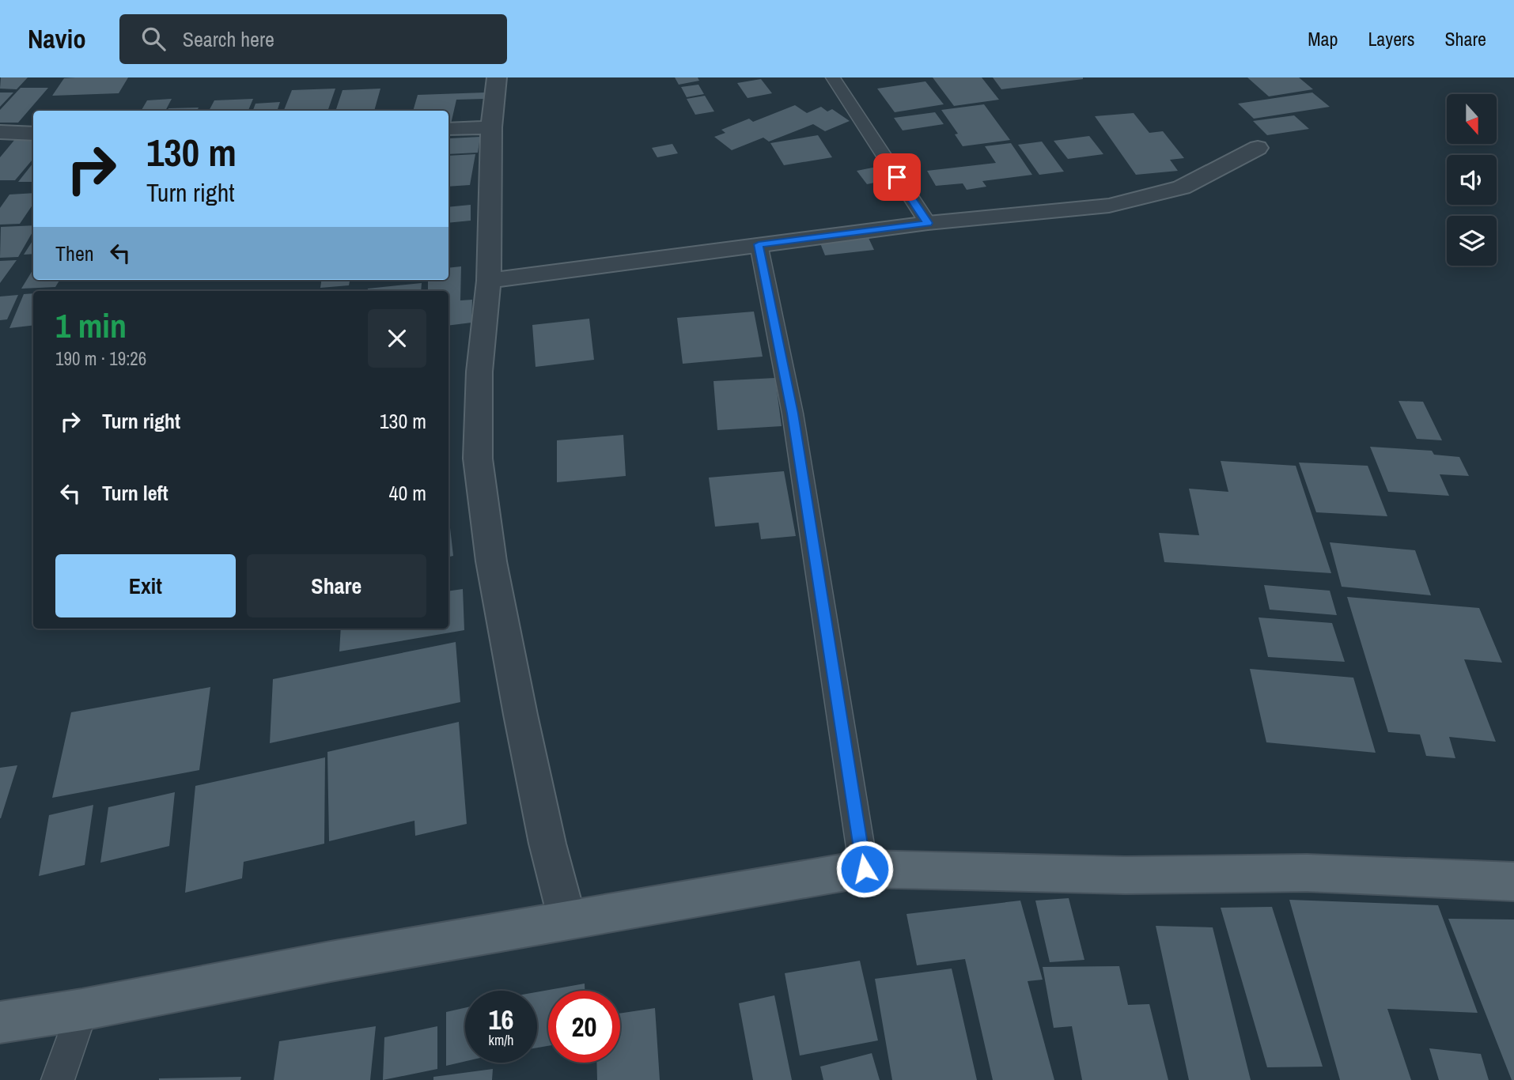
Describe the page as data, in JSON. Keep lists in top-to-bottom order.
{
  "north": "bottom",
  "page": {
    "header": "Navio",
    "search": "Search here",
    "nav": ["Map", "Layers", "Share"],
    "turn": ["130 m", "Turn right"],
    "then": "Then",
    "heading": ["1 min", "190 m · 19:26"],
    "list": [
      {
        "name": "Turn right",
        "value": "130 m"
      },
      {
        "name": "Turn left",
        "value": "40 m"
      }
    ],
    "buttons": ["Exit", "Share"],
    "speed": "16 km/h",
    "limit": "20"
  }
}
